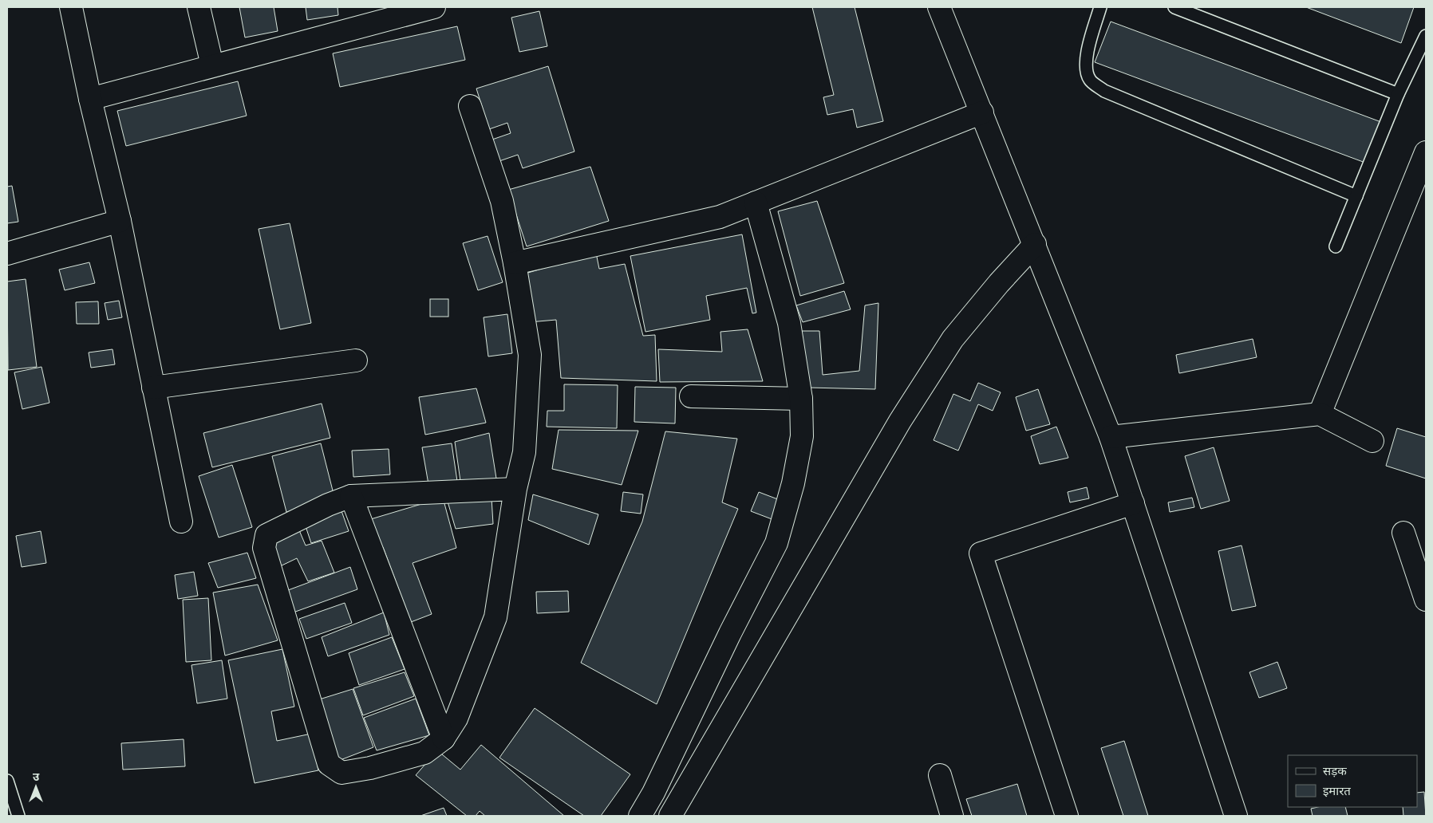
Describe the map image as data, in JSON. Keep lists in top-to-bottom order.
{
  "legend": ["सड़क", "इमारत"],
  "north": "top"
}
